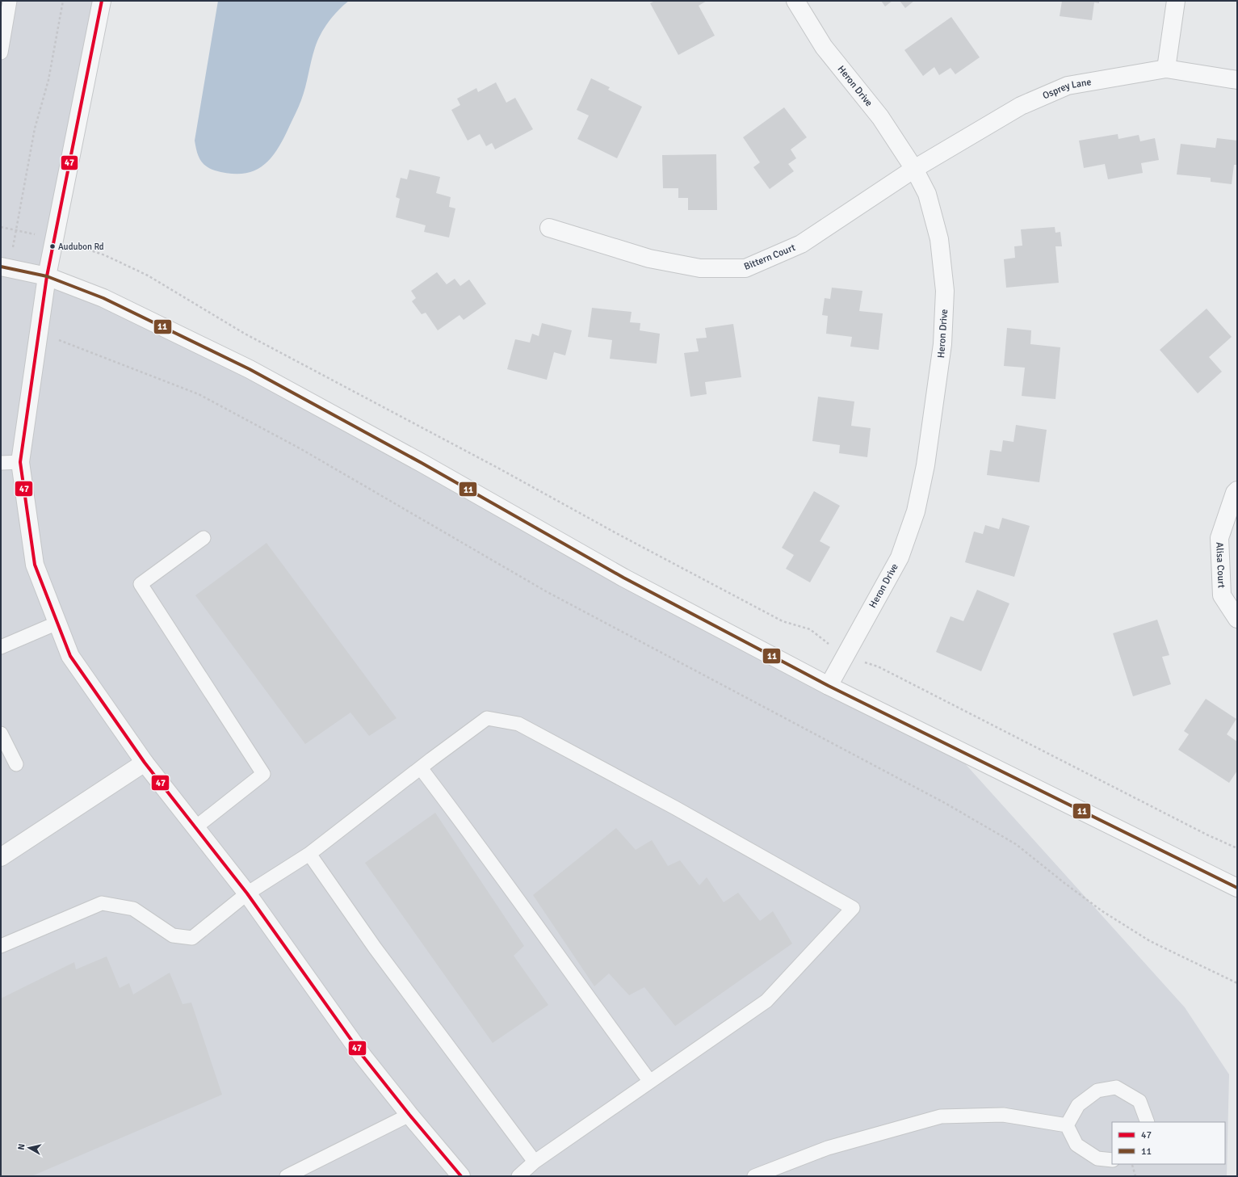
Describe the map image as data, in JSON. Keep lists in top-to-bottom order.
{
  "streets": {
    "street": [
      "Heron Drive",
      "Osprey Lane",
      "Bittern Court",
      "Alisa Court"
    ]
  },
  "crossings": [
    ["Heron Drive", "Osprey Lane"],
    ["Heron Drive", "Bittern Court"],
    ["Osprey Lane", "Bittern Court"]
  ],
  "places": ["Audubon Rd"],
  "lines": ["transit line 47", "transit line 11"],
  "legend": ["47", "11"],
  "north": "left"
}
